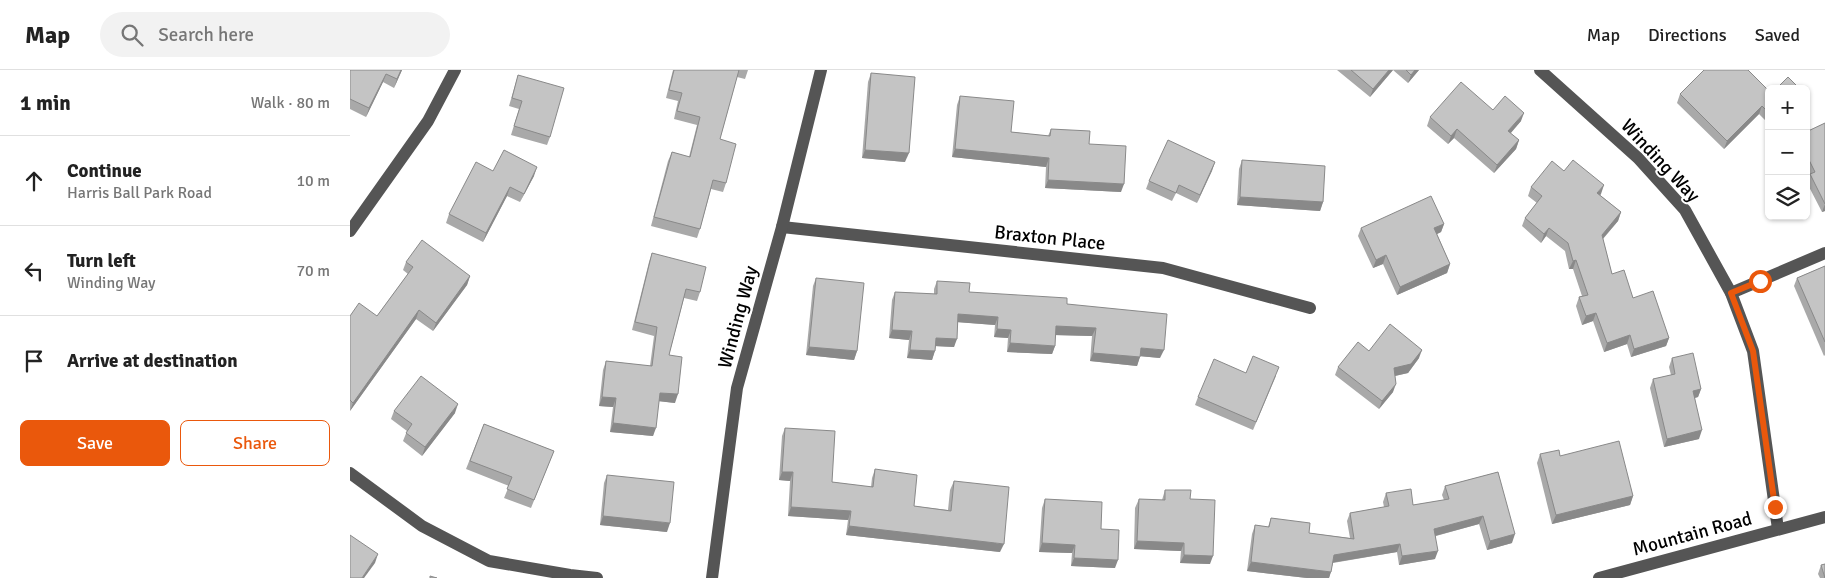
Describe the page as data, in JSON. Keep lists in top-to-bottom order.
{
  "streets": {
    "street": ["Winding Way", "Braxton Place", "Mountain Road"]
  },
  "crossings": [
    ["Winding Way", "Braxton Place"],
    ["Winding Way", "Mountain Road"]
  ],
  "page": {
    "header": "Map",
    "search": "Search here",
    "nav": ["Map", "Directions", "Saved"],
    "heading": ["1 min", "Walk · 80 m"],
    "map_buttons": ["+", "−"],
    "list": [
      ["Continue", "Harris Ball Park Road", "10 m"],
      ["Turn left", "Winding Way", "70 m"],
      "Arrive at destination"
    ],
    "buttons": ["Save", "Share"]
  }
}
